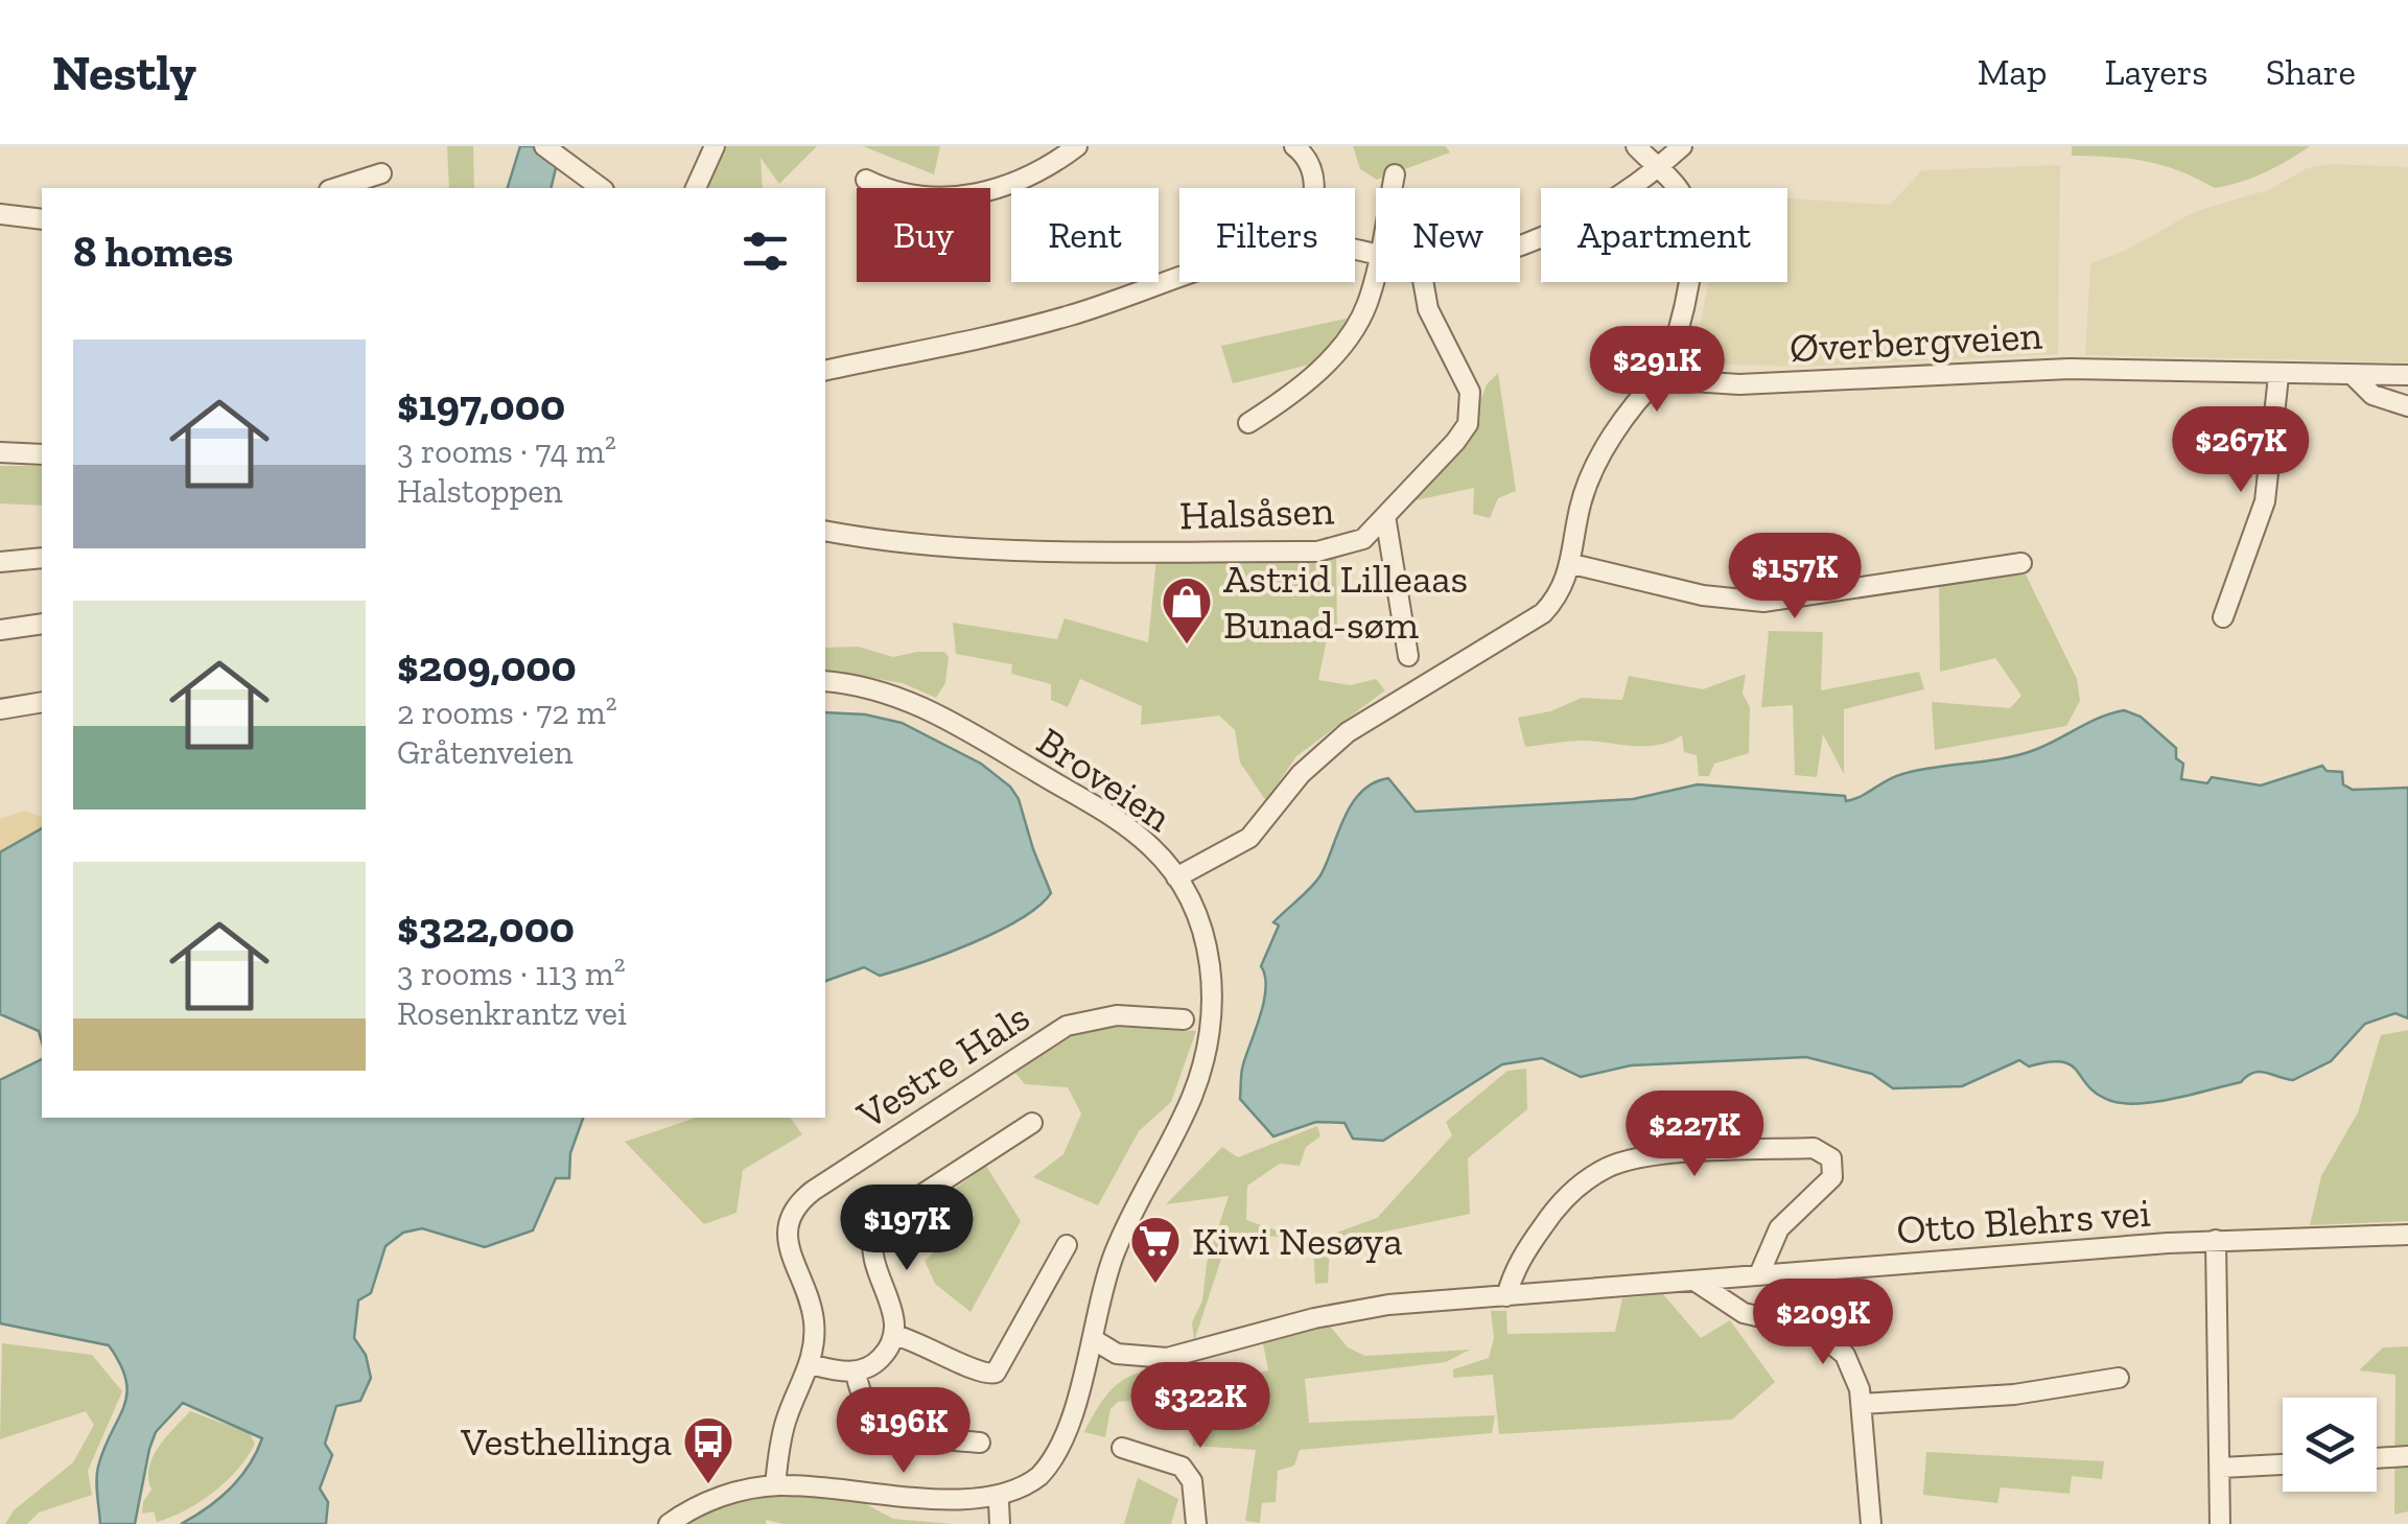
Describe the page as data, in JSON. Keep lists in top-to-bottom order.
{
  "streets": {
    "street": [
      "Øverbergveien",
      "Halsåsen",
      "Broveien",
      "Vestre Hals",
      "Otto Blehrs vei"
    ]
  },
  "crossings": [
    ["Broveien", "Otto Blehrs vei"]
  ],
  "places": {
    "shop": ["Astrid Lilleaas Bunad-søm"],
    "supermarket": ["Kiwi Nesøya"],
    "bus stop": ["Vesthellinga"]
  },
  "page": {
    "header": "Nestly",
    "nav": ["Map", "Layers", "Share"],
    "chip": [
      "Buy",
      "Rent",
      "Filters",
      "New",
      "Apartment"
    ],
    "heading": "8 homes",
    "list": [
      {
        "name": "$197,000",
        "note": "3 rooms · 74 m² · Halstoppen"
      },
      {
        "name": "$209,000",
        "note": "2 rooms · 72 m² · Gråtenveien"
      },
      {
        "name": "$322,000",
        "note": "3 rooms · 113 m² · Rosenkrantz vei"
      }
    ],
    "price": [
      "$291K",
      "$267K",
      "$157K",
      "$227K",
      "$197K",
      "$209K",
      "$322K",
      "$196K"
    ]
  }
}
